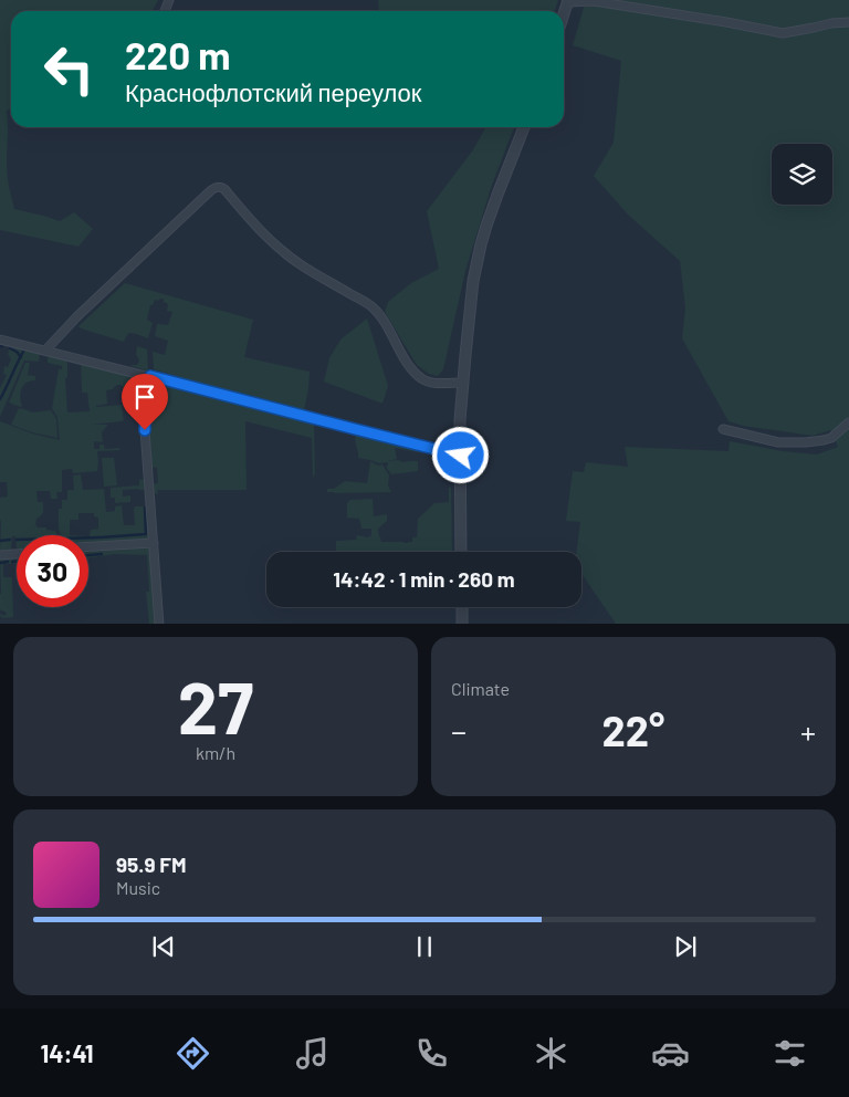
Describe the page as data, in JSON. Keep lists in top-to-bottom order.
{
  "page": {
    "turn": ["220 m", "Краснофлотский переулок"],
    "limit": "30",
    "trip": "14:42 · 1 min · 260 m",
    "tile": [
      ["27", "km/h"],
      "Climate"
    ],
    "heat": ["−", "22°", "+"],
    "song": ["95.9 FM", "Music"],
    "tabs": "14:41"
  }
}
